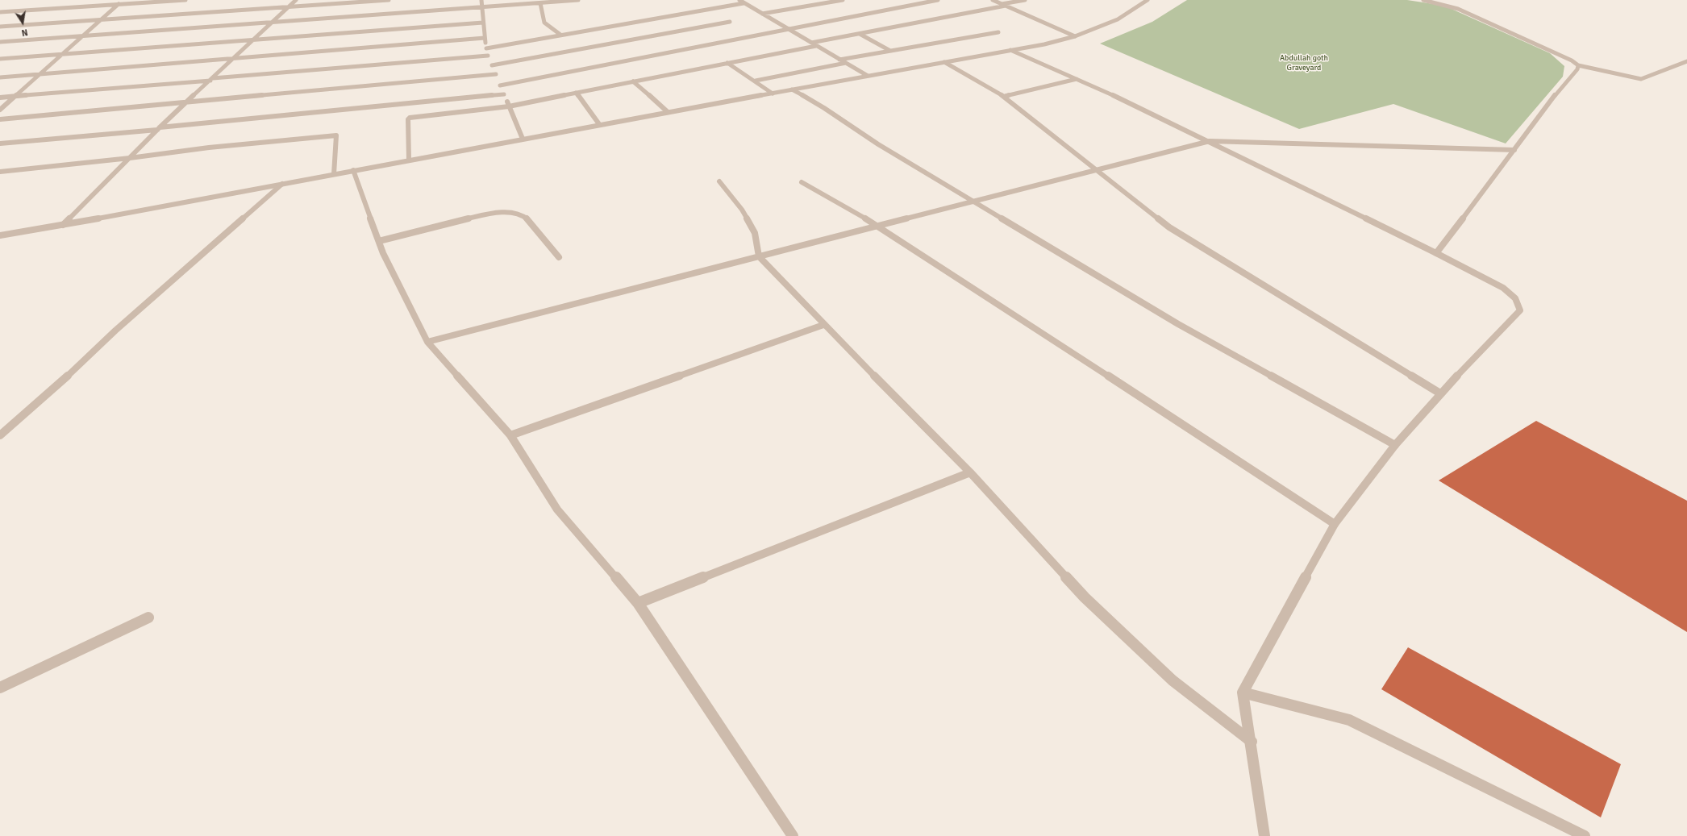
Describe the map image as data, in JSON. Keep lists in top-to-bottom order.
{
  "parks": ["Abdullah goth Graveyard"],
  "north": "bottom"
}
